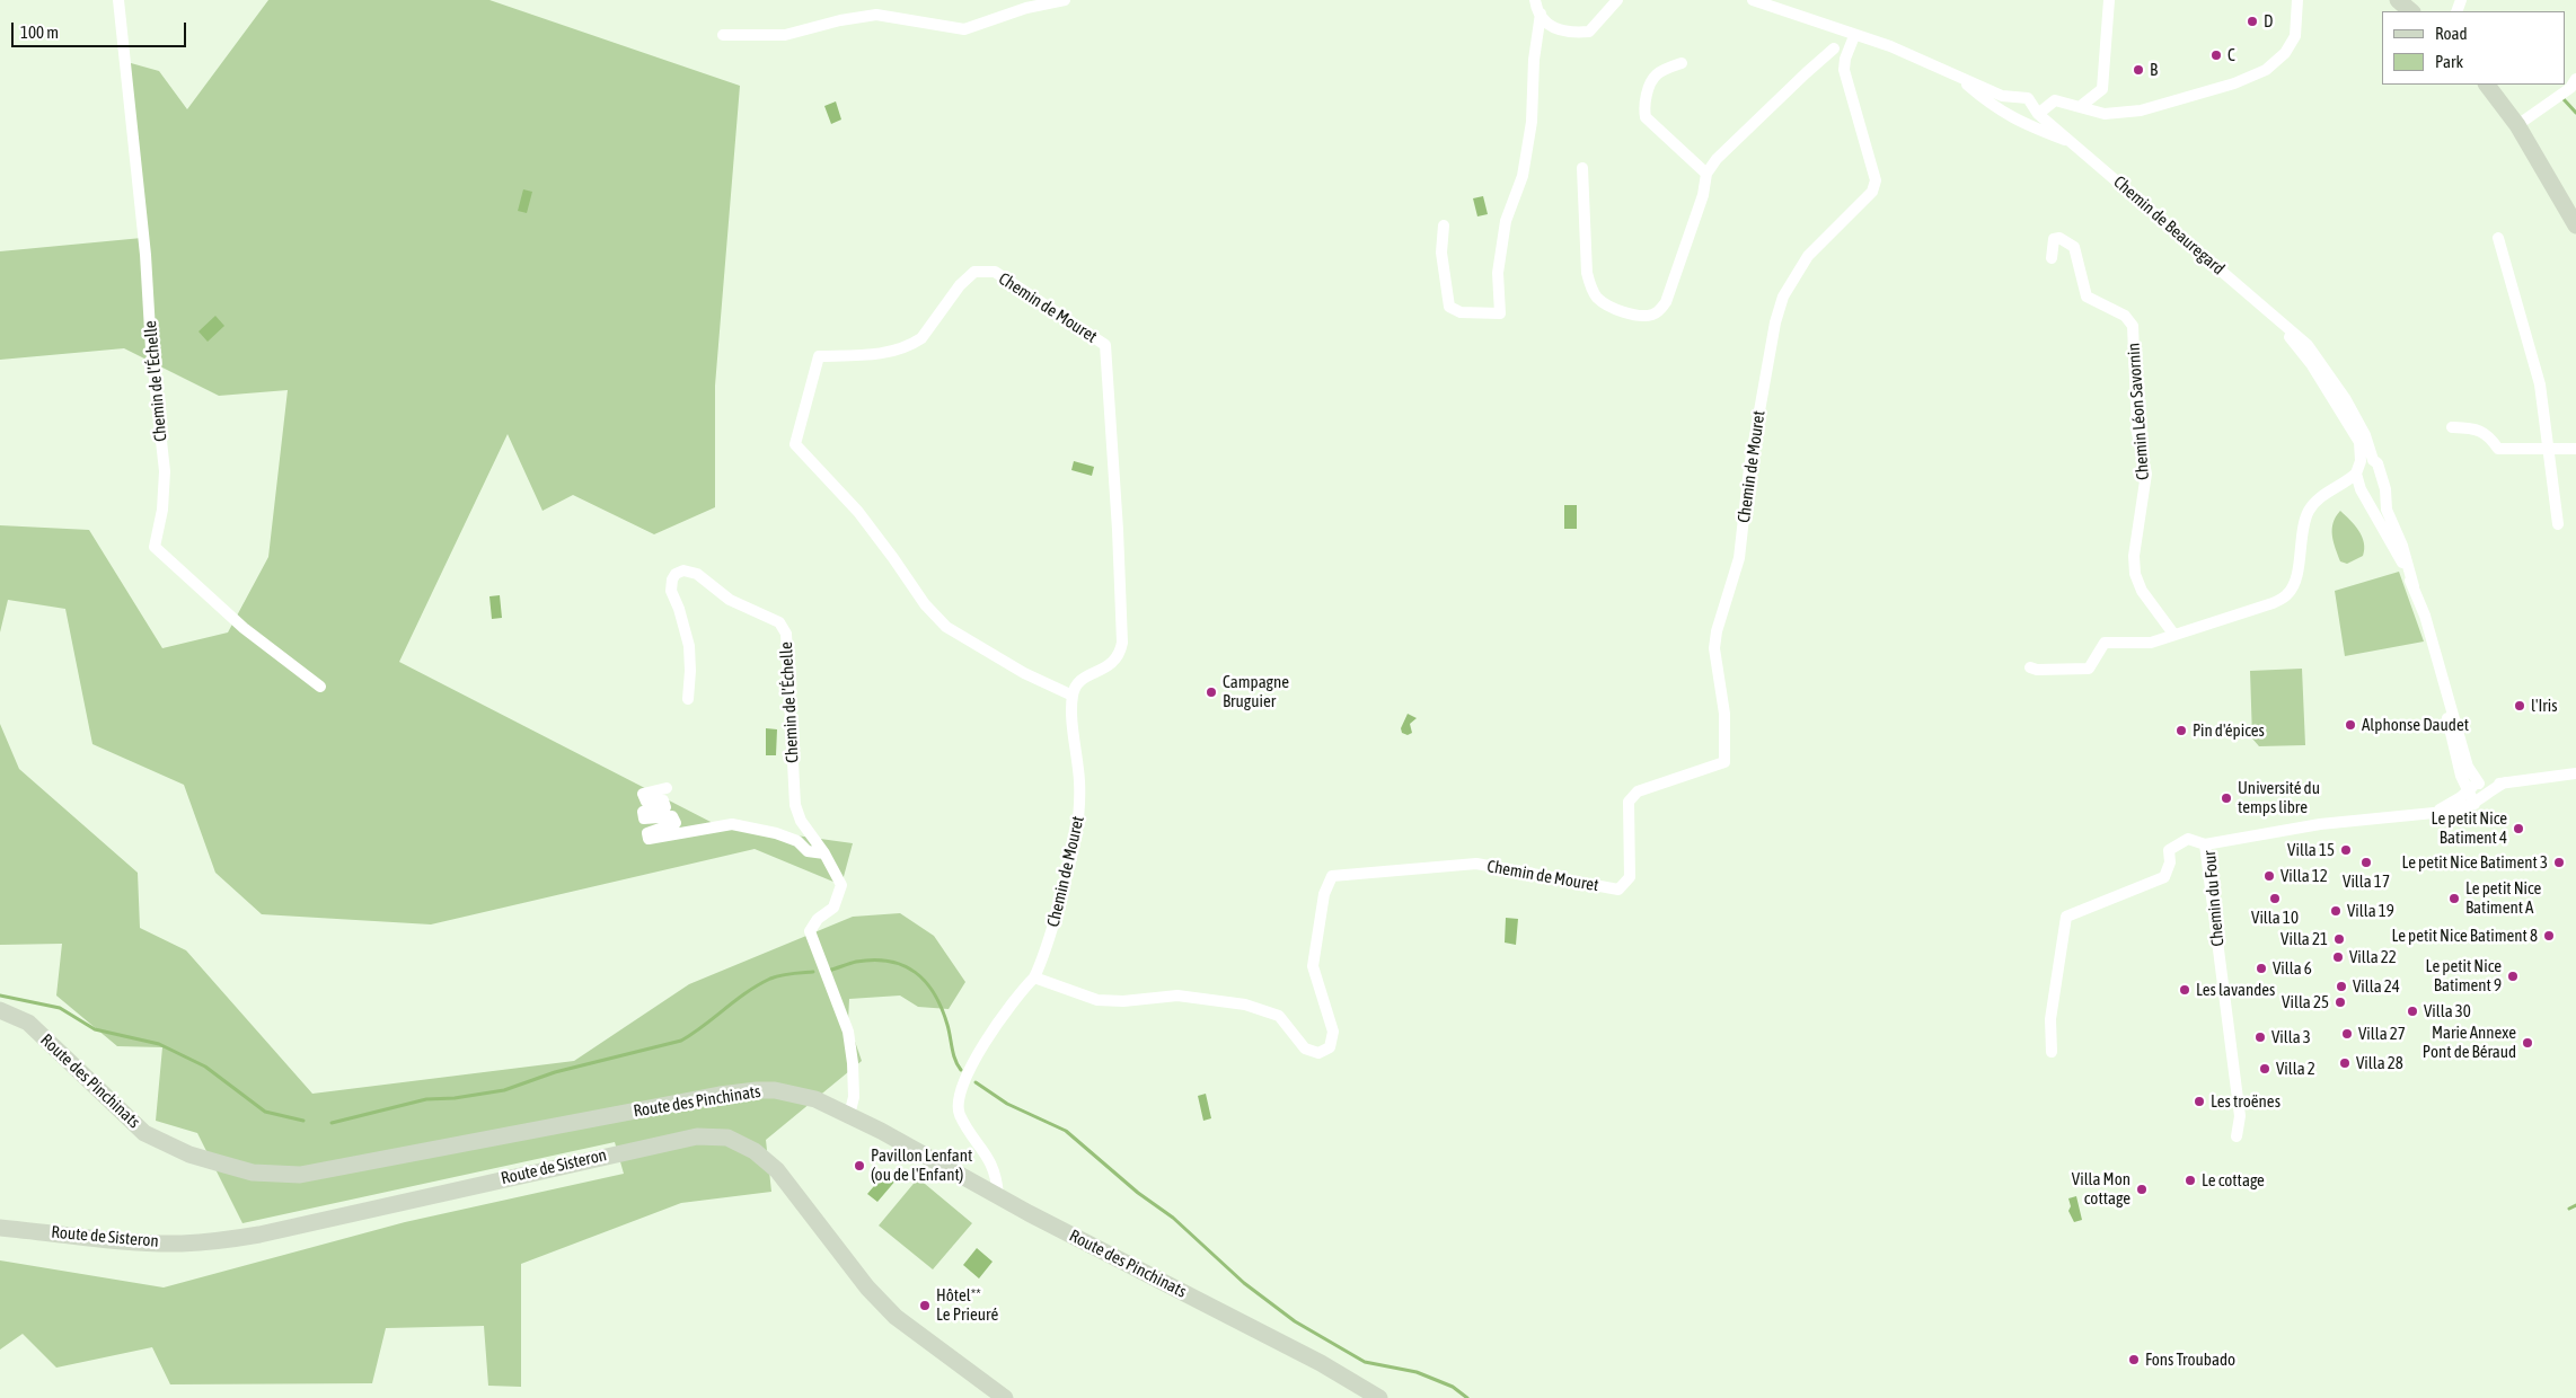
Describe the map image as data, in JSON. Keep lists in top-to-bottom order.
{
  "streets": {
    "street": [
      "Chemin de Beauregard",
      "Chemin de Mouret",
      "Chemin de l’Échelle",
      "Chemin Léon Savornin",
      "Chemin du Four",
      "Route des Pinchinats",
      "Route de Sisteron"
    ]
  },
  "crossings": [
    ["Chemin de Mouret", "Route des Pinchinats"],
    ["Chemin de l’Échelle", "Route des Pinchinats"]
  ],
  "places": [
    "D",
    "C",
    "B",
    "Campagne Bruguier",
    "l'Iris",
    "Alphonse Daudet",
    "Pin d'épices",
    "Université du temps libre",
    "Le petit Nice Batiment 4",
    "Villa 15",
    "Villa 17",
    "Le petit Nice Batiment 3",
    "Villa 12",
    "Villa 10",
    "Le petit Nice Batiment A",
    "Villa 19",
    "Le petit Nice Batiment 8",
    "Villa 21",
    "Villa 22",
    "Villa 6",
    "Le petit Nice Batiment 9",
    "Villa 24",
    "Les lavandes",
    "Villa 25",
    "Villa 30",
    "Villa 27",
    "Villa 3",
    "Marie Annexe Pont de Béraud",
    "Villa 28",
    "Villa 2",
    "Les troënes",
    "Pavillon Lenfant (ou de l'Enfant)",
    "Le cottage",
    "Villa Mon cottage",
    "Hôtel** Le Prieuré",
    "Fons Troubado"
  ],
  "legend": ["Road", "Park"],
  "scale_bar": "100 m"
}
